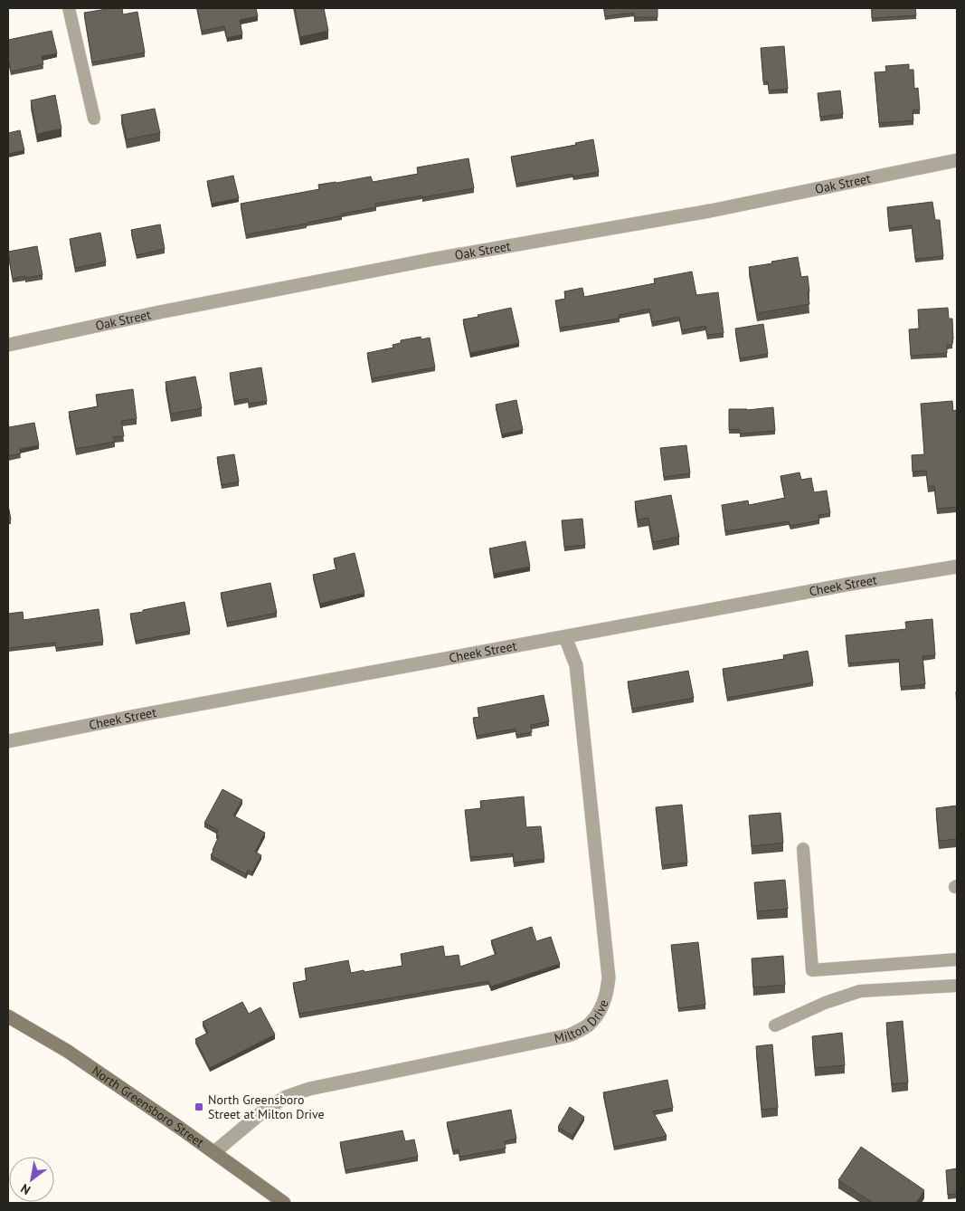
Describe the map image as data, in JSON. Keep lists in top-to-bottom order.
{
  "streets": {
    "main road": ["North Greensboro Street"],
    "street": ["Oak Street", "Cheek Street", "Milton Drive"]
  },
  "crossings": [
    ["Cheek Street", "Milton Drive"],
    ["Milton Drive", "North Greensboro Street"]
  ],
  "places": {
    "transit": ["North Greensboro Street at Milton Drive"]
  },
  "north": "bottom left"
}
